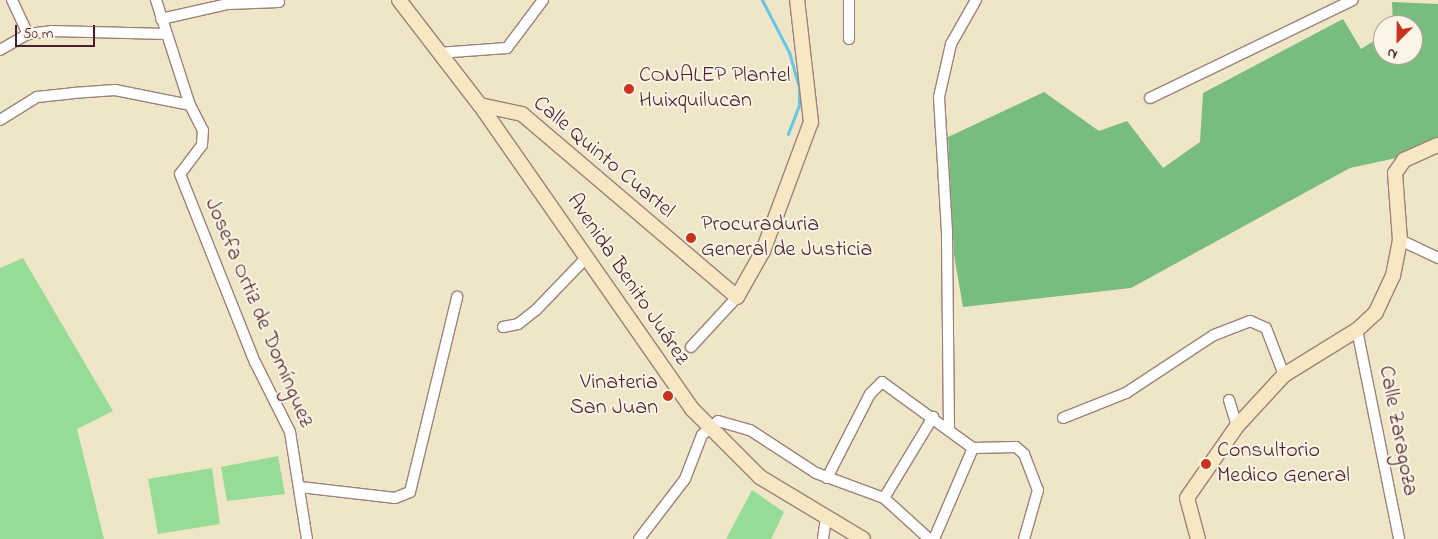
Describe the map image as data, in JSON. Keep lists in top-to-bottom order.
{
  "streets": {
    "main road": ["Calle Quinto Cuartel", "Avenida Benito Juárez"],
    "street": ["Josefa Ortiz de Domínguez", "Calle Zaragoza"]
  },
  "crossings": [
    ["Calle Quinto Cuartel", "Avenida Benito Juárez"]
  ],
  "places": [
    "CONALEP Plantel Huixquilucan",
    "Procuraduria General de Justicia",
    "Vinateria San Juan",
    "Consultorio Medico General"
  ],
  "scale_bar": "50 m",
  "north": "bottom left"
}
